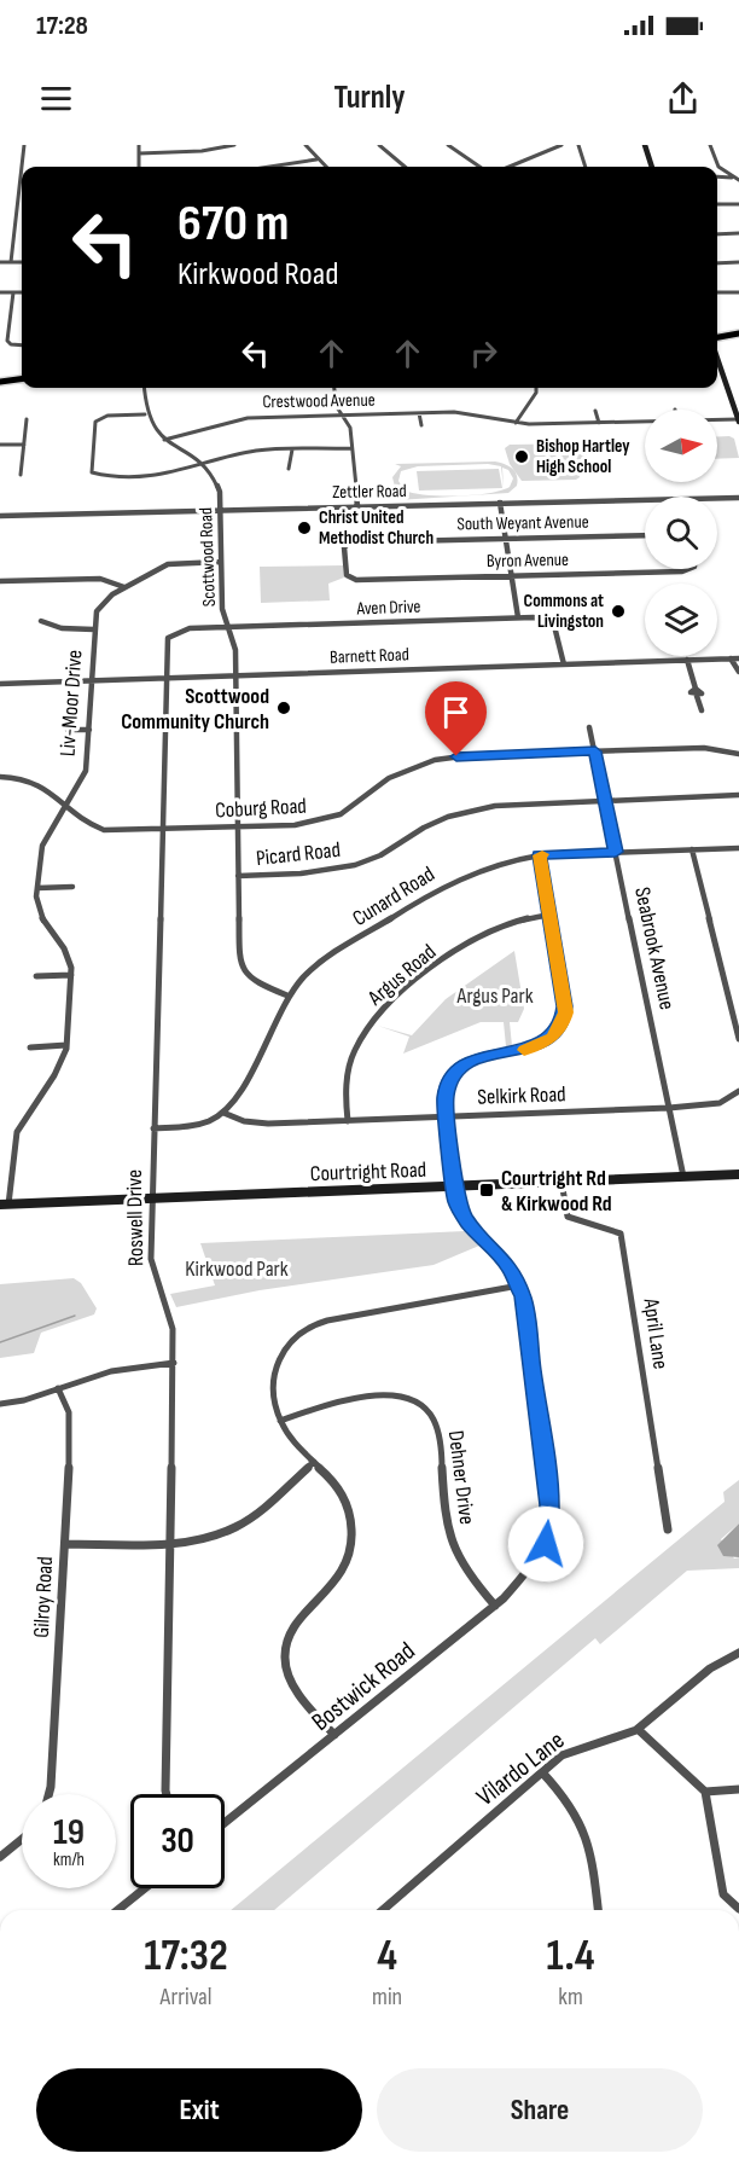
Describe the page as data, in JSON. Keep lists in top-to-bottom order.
{
  "streets": {
    "street": [
      "Crestwood Avenue",
      "Zettler Road",
      "South Weyant Avenue",
      "Scottwood Road",
      "Byron Avenue",
      "Aven Drive",
      "Barnett Road",
      "Liv-Moor Drive",
      "Coburg Road",
      "Picard Road",
      "Cunard Road",
      "Seabrook Avenue",
      "Argus Road",
      "Selkirk Road",
      "Courtright Road",
      "Roswell Drive",
      "April Lane",
      "Dehner Drive",
      "Gilroy Road",
      "Bostwick Road",
      "Vilardo Lane"
    ]
  },
  "crossings": [
    ["Crestwood Avenue", "Scottwood Road"],
    ["Zettler Road", "Scottwood Road"],
    ["South Weyant Avenue", "Byron Avenue"],
    ["Scottwood Road", "Aven Drive"],
    ["Scottwood Road", "Barnett Road"],
    ["Scottwood Road", "Liv-Moor Drive"],
    ["Scottwood Road", "Coburg Road"],
    ["Scottwood Road", "Picard Road"],
    ["Scottwood Road", "Cunard Road"],
    ["Aven Drive", "Barnett Road"],
    ["Aven Drive", "Roswell Drive"],
    ["Barnett Road", "Liv-Moor Drive"],
    ["Barnett Road", "Roswell Drive"],
    ["Liv-Moor Drive", "Coburg Road"],
    ["Liv-Moor Drive", "Courtright Road"],
    ["Coburg Road", "Seabrook Avenue"],
    ["Coburg Road", "Roswell Drive"],
    ["Picard Road", "Seabrook Avenue"],
    ["Cunard Road", "Seabrook Avenue"],
    ["Cunard Road", "Selkirk Road"],
    ["Seabrook Avenue", "Selkirk Road"],
    ["Seabrook Avenue", "Courtright Road"],
    ["Argus Road", "Selkirk Road"],
    ["Courtright Road", "Roswell Drive"],
    ["Courtright Road", "April Lane"],
    ["Dehner Drive", "Bostwick Road"]
  ],
  "parks": ["Argus Park", "Kirkwood Park"],
  "places": {
    "other": [
      "Bishop Hartley High School",
      "Christ United Methodist Church",
      "Commons at Livingston",
      "Scottwood Community Church"
    ],
    "transit": ["Courtright Rd & Kirkwood Rd"]
  },
  "north": "right",
  "page": {
    "status": "17:28",
    "header": "Turnly",
    "turn": ["670 m", "Kirkwood Road"],
    "speed": "19 km/h",
    "limit": "30",
    "eta": [
      "17:32",
      "Arrival",
      "4",
      "min",
      "1.4",
      "km"
    ],
    "buttons": ["Exit", "Share"]
  }
}
